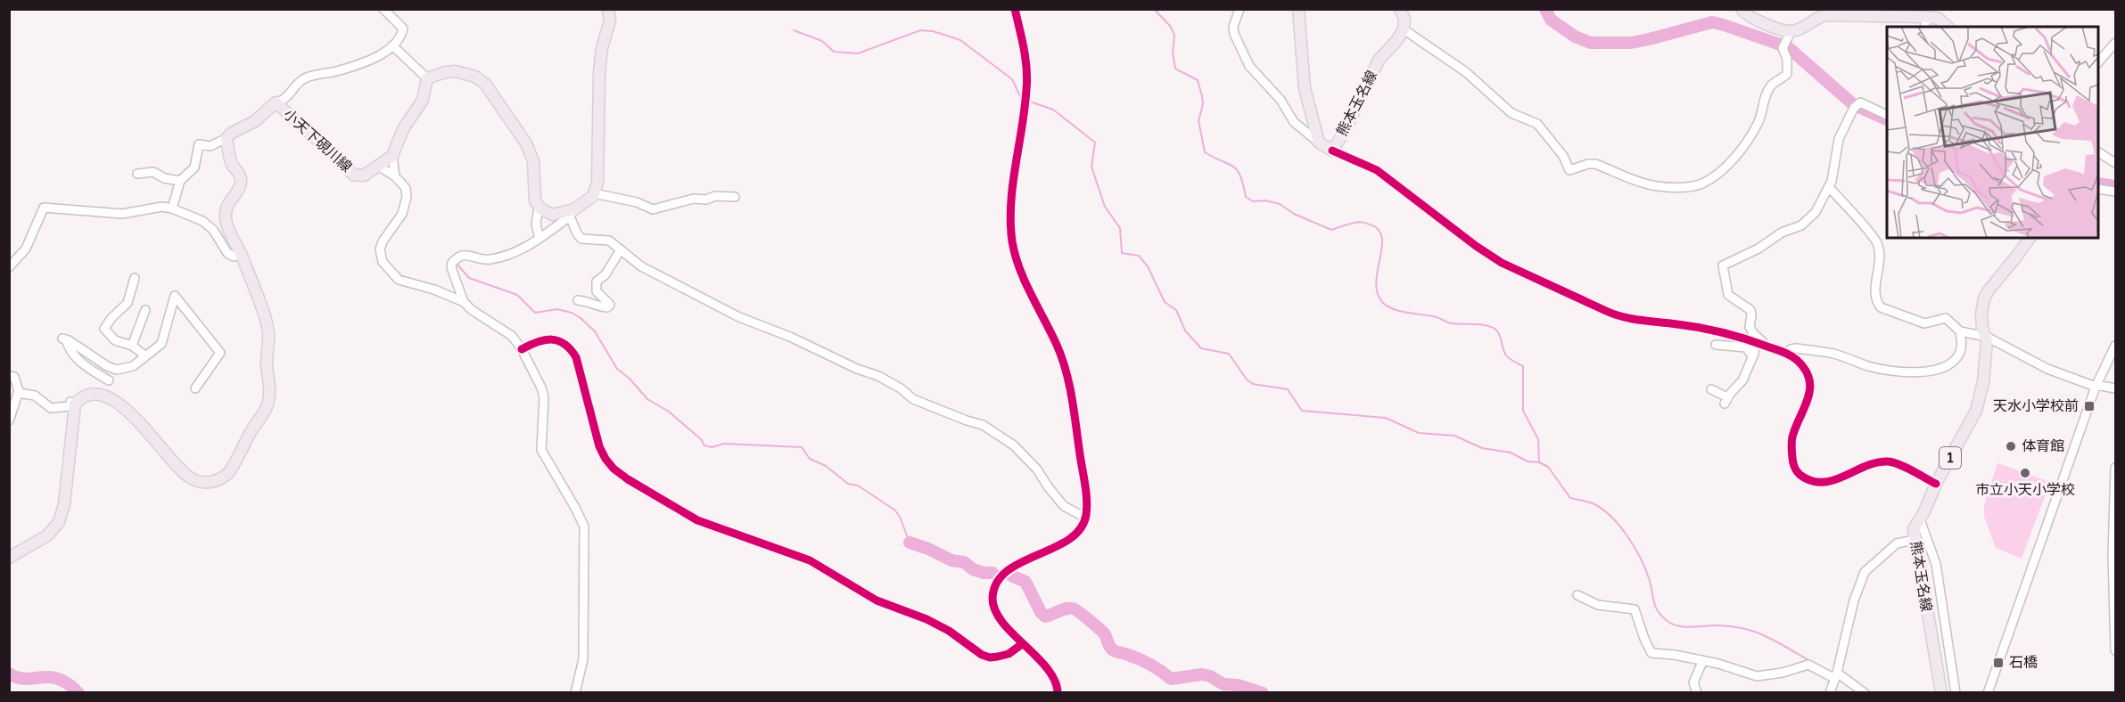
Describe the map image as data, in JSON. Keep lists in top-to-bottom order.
{
  "streets": {
    "main road": ["熊本玉名線", "小天下硯川線", "1"]
  },
  "places": {
    "transit": ["天水小学校前", "石橋"],
    "other": ["体育館", "市立小天小学校"]
  }
}
